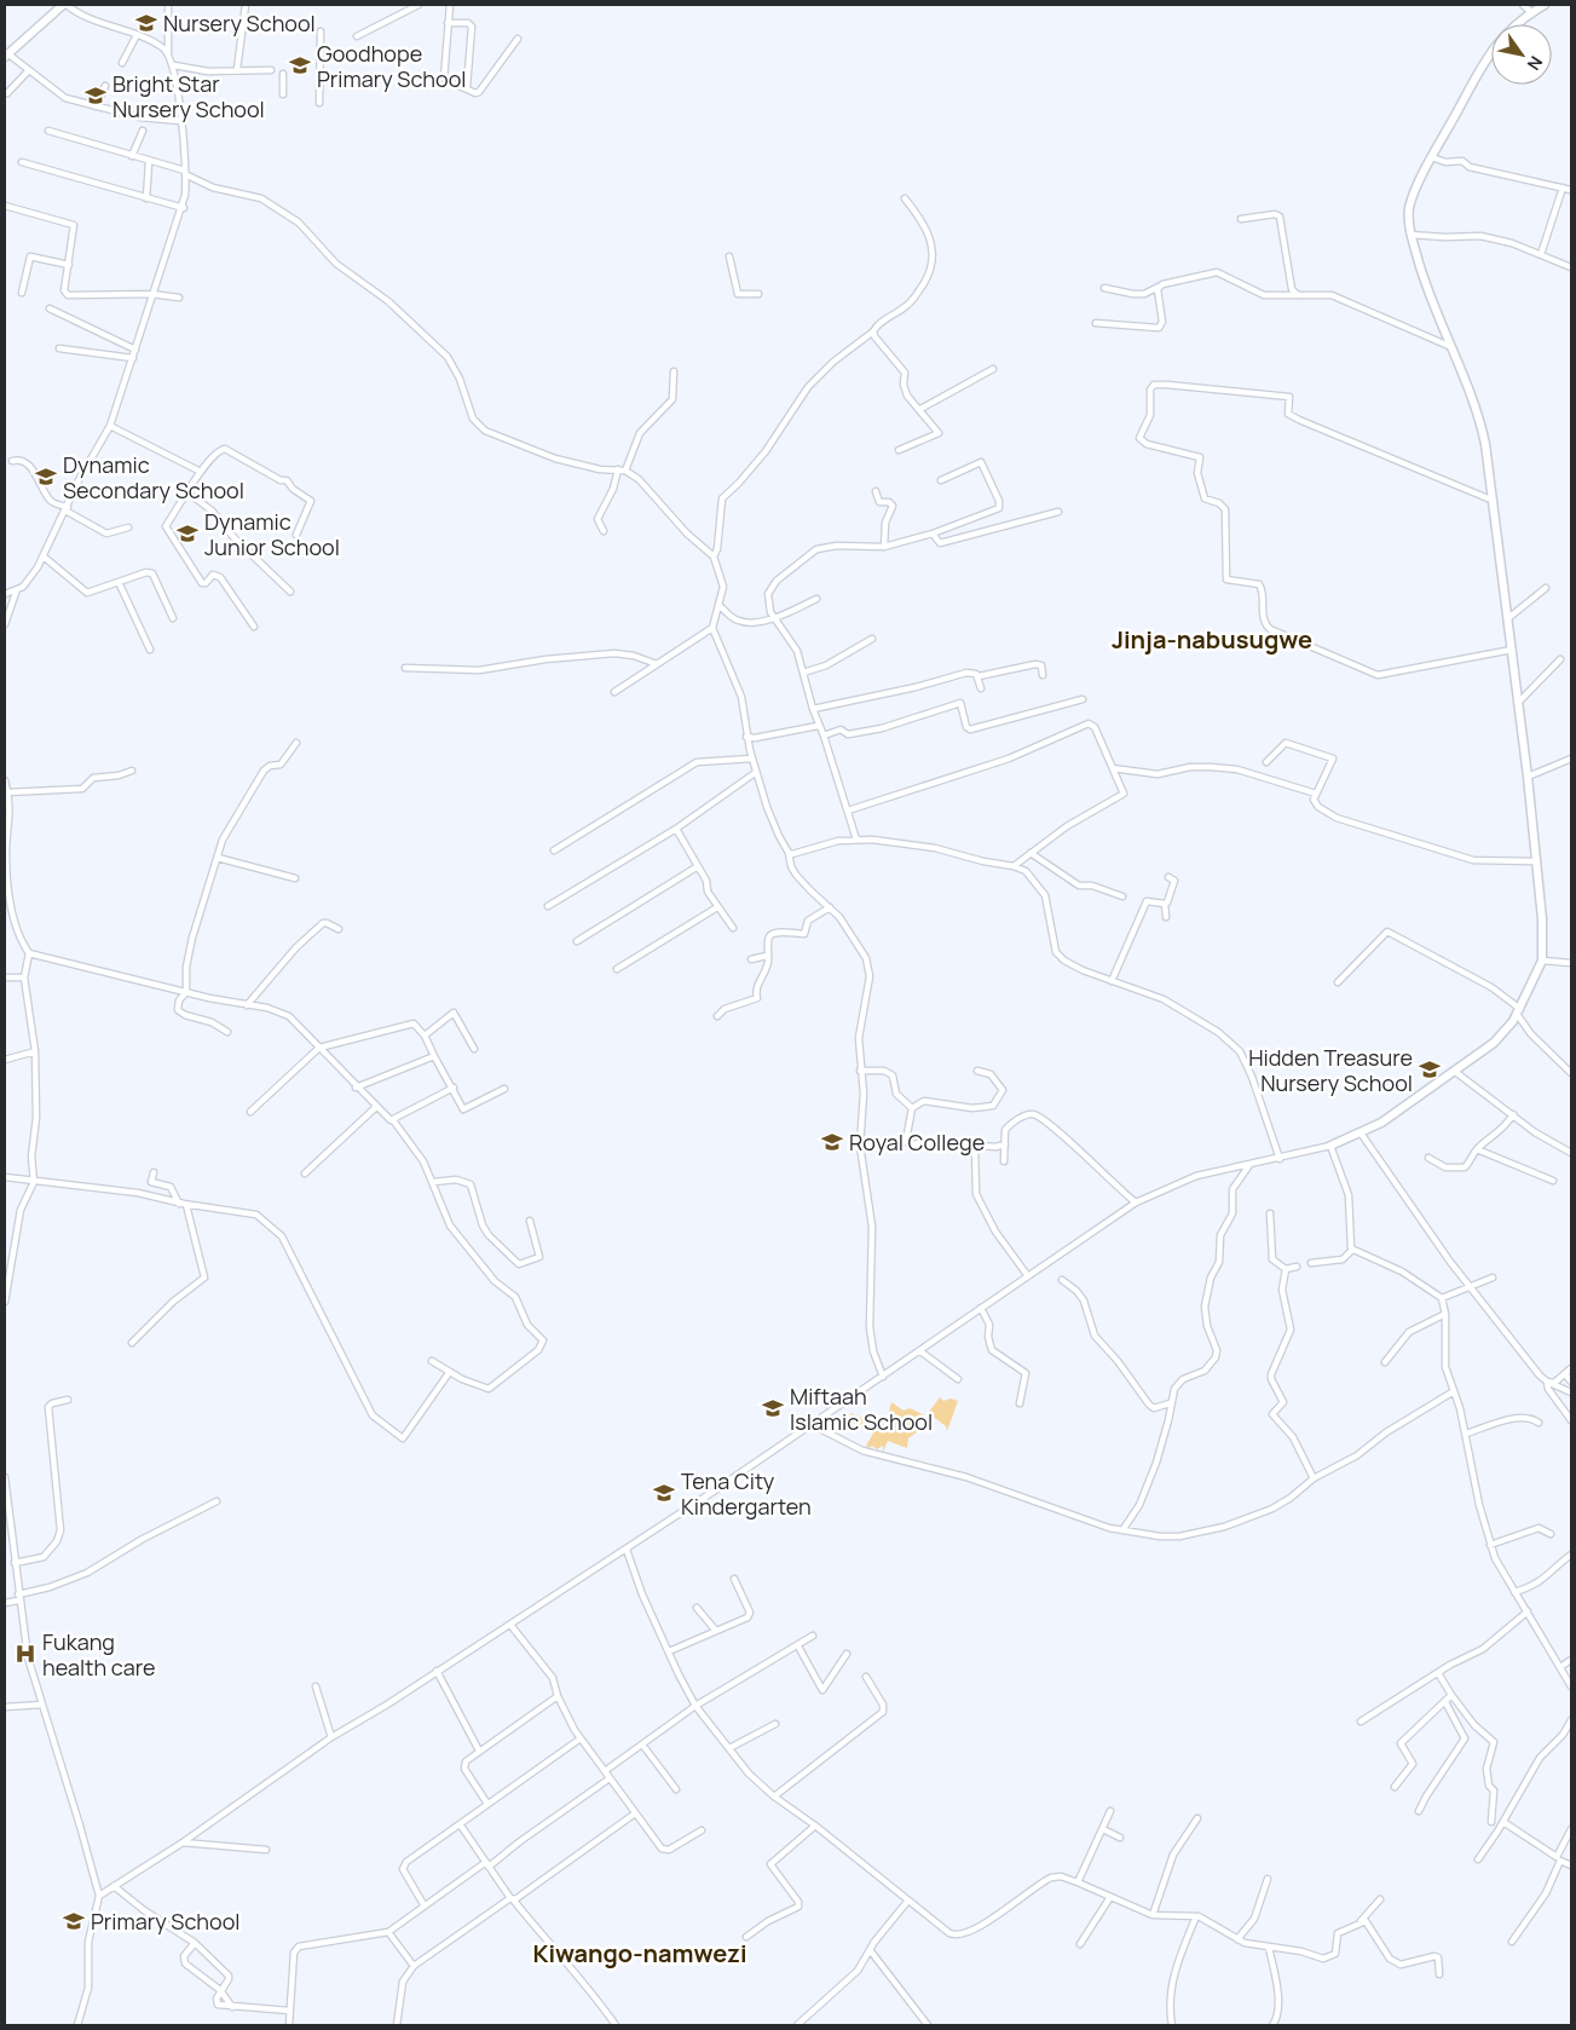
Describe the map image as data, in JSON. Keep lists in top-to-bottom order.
{
  "districts": ["Jinja-nabusugwe", "Kiwango-namwezi"],
  "places": {
    "school or university": [
      "Nursery School",
      "Goodhope Primary School",
      "Bright Star Nursery School",
      "Dynamic Secondary School",
      "Dynamic Junior School",
      "Hidden Treasure Nursery School",
      "Royal College",
      "Miftaah Islamic School",
      "Tena City Kindergarten",
      "Primary School"
    ],
    "hospital": ["Fukang health care"]
  },
  "north": "bottom right"
}
